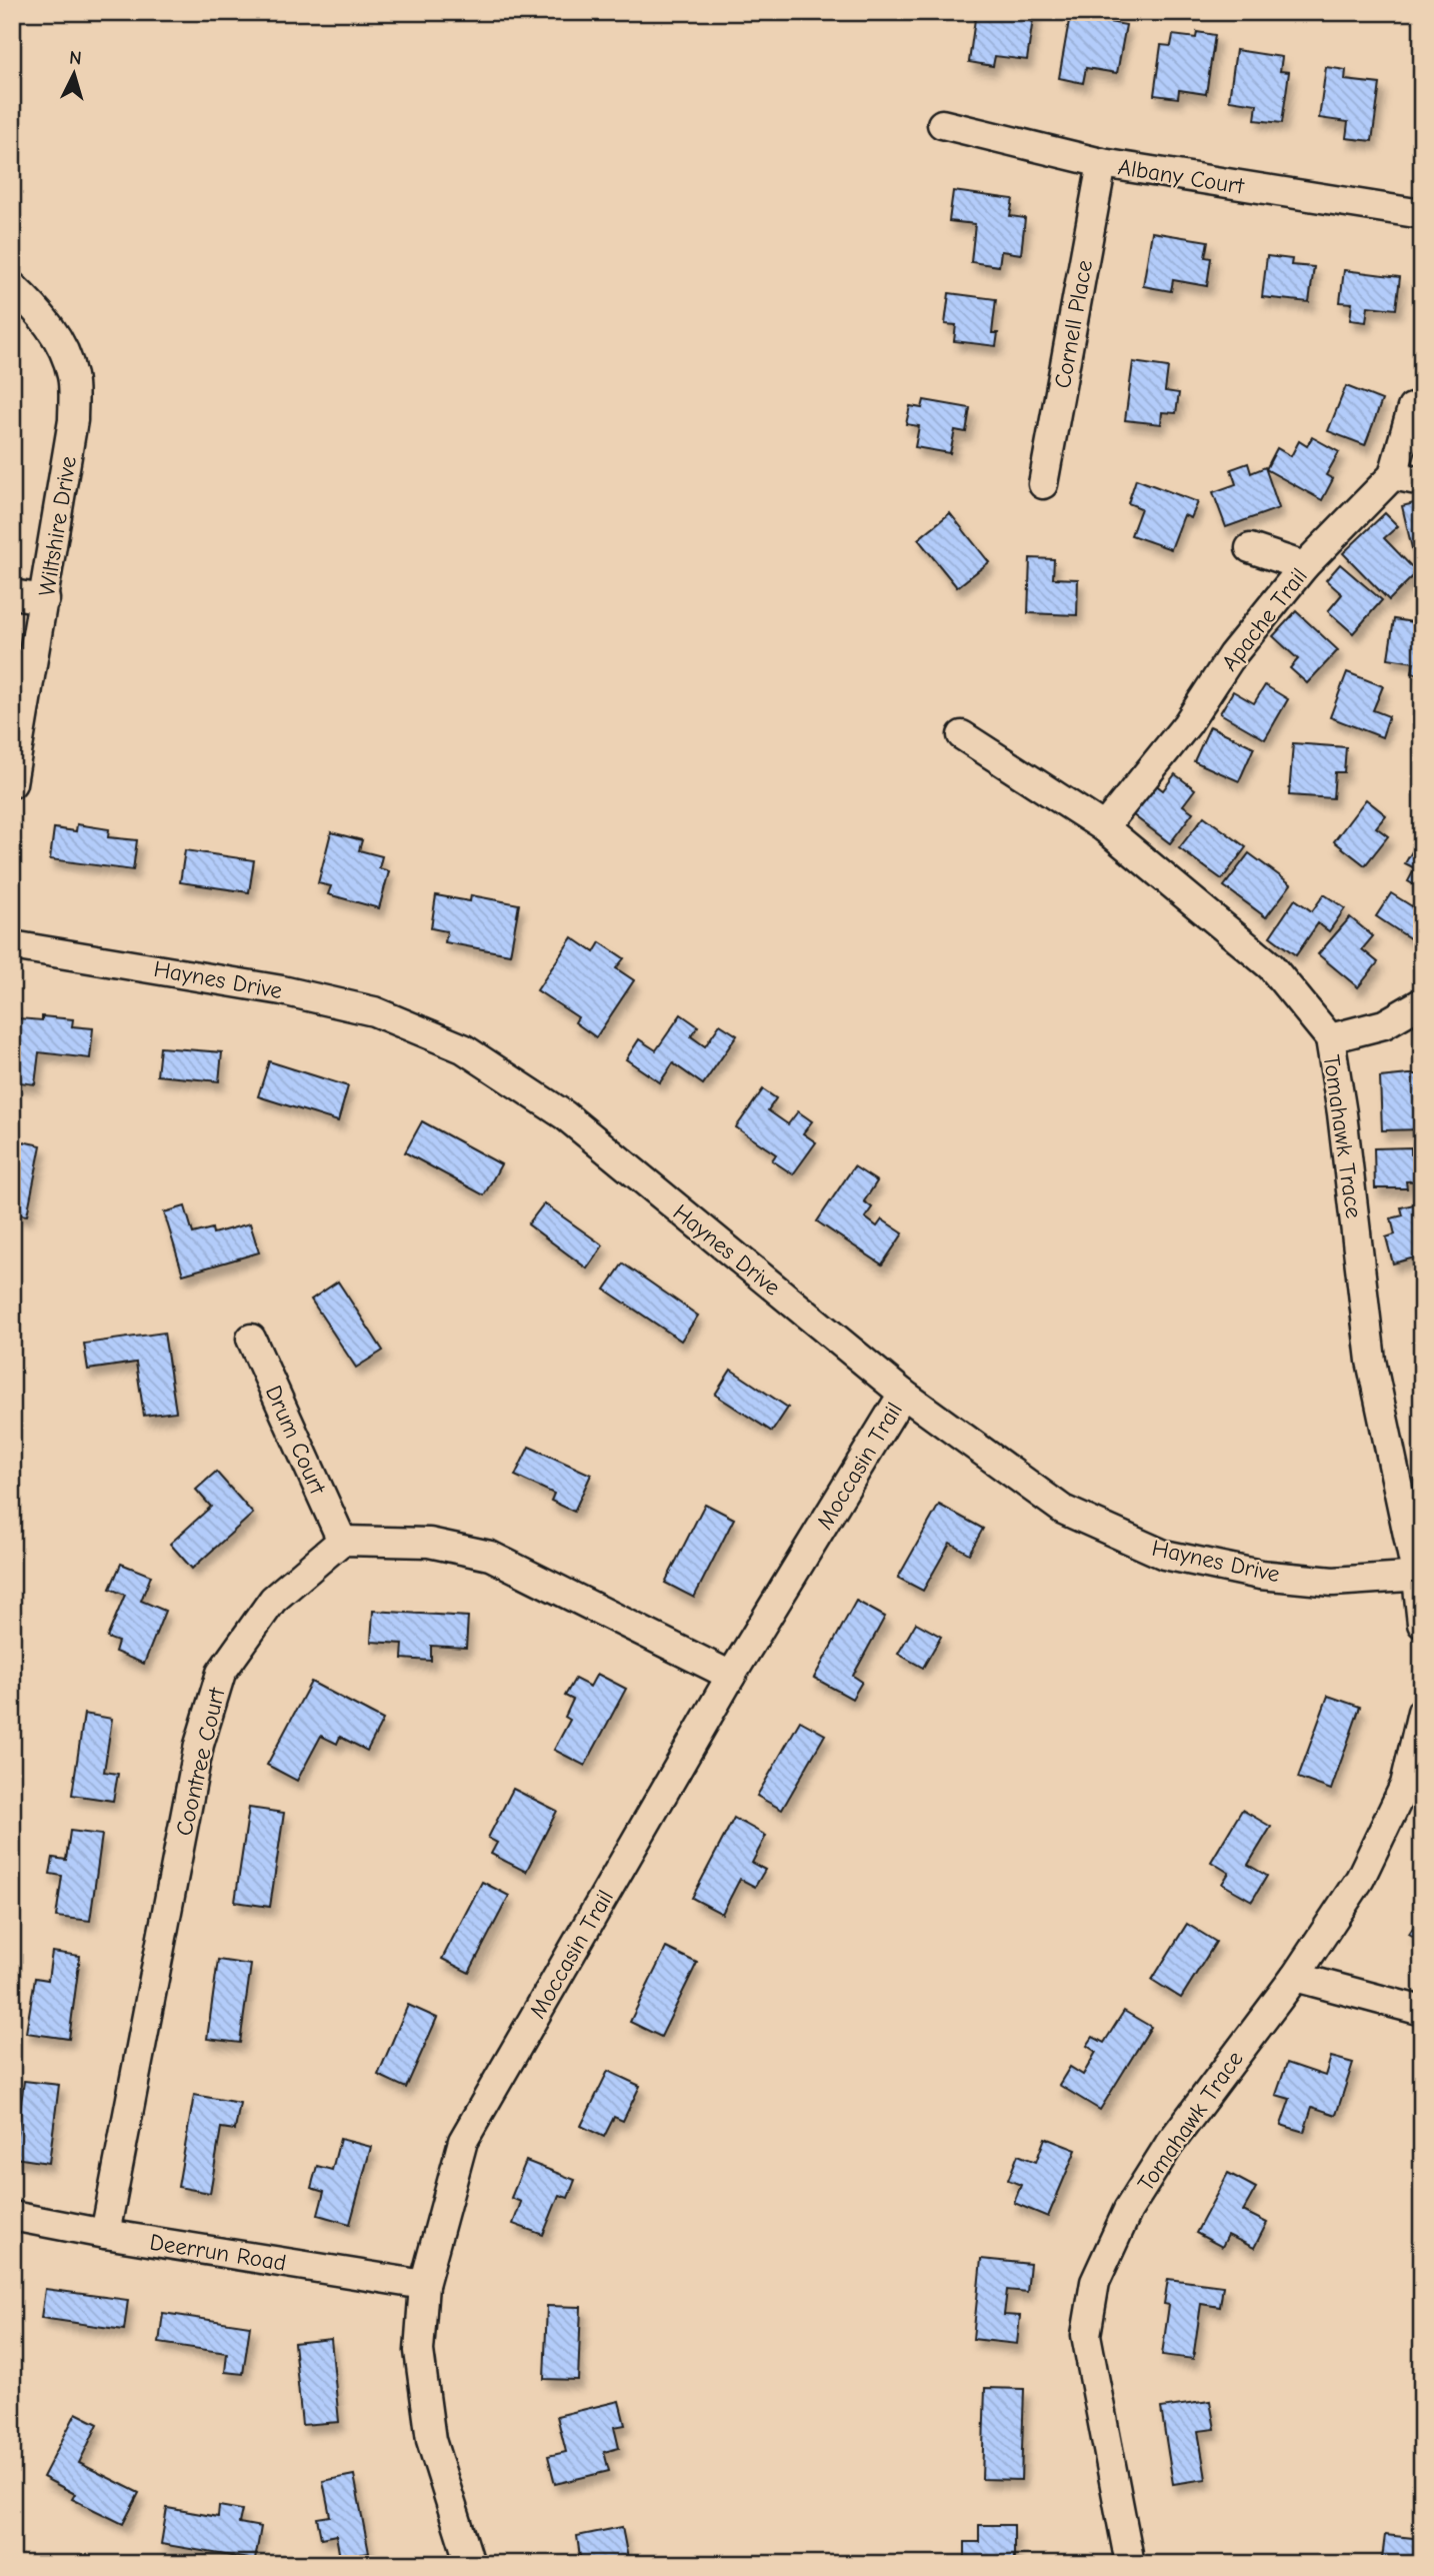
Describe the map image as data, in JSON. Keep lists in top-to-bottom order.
{
  "streets": {
    "street": [
      "Albany Court",
      "Cornell Place",
      "Wiltshire Drive",
      "Apache Trail",
      "Haynes Drive",
      "Tomahawk Trace",
      "Drum Court",
      "Moccasin Trail",
      "Coontree Court",
      "Deerrun Road"
    ]
  },
  "crossings": [
    ["Albany Court", "Cornell Place"],
    ["Apache Trail", "Tomahawk Trace"],
    ["Haynes Drive", "Tomahawk Trace"],
    ["Haynes Drive", "Moccasin Trail"],
    ["Drum Court", "Coontree Court"],
    ["Moccasin Trail", "Deerrun Road"],
    ["Coontree Court", "Deerrun Road"]
  ],
  "north": "top"
}
